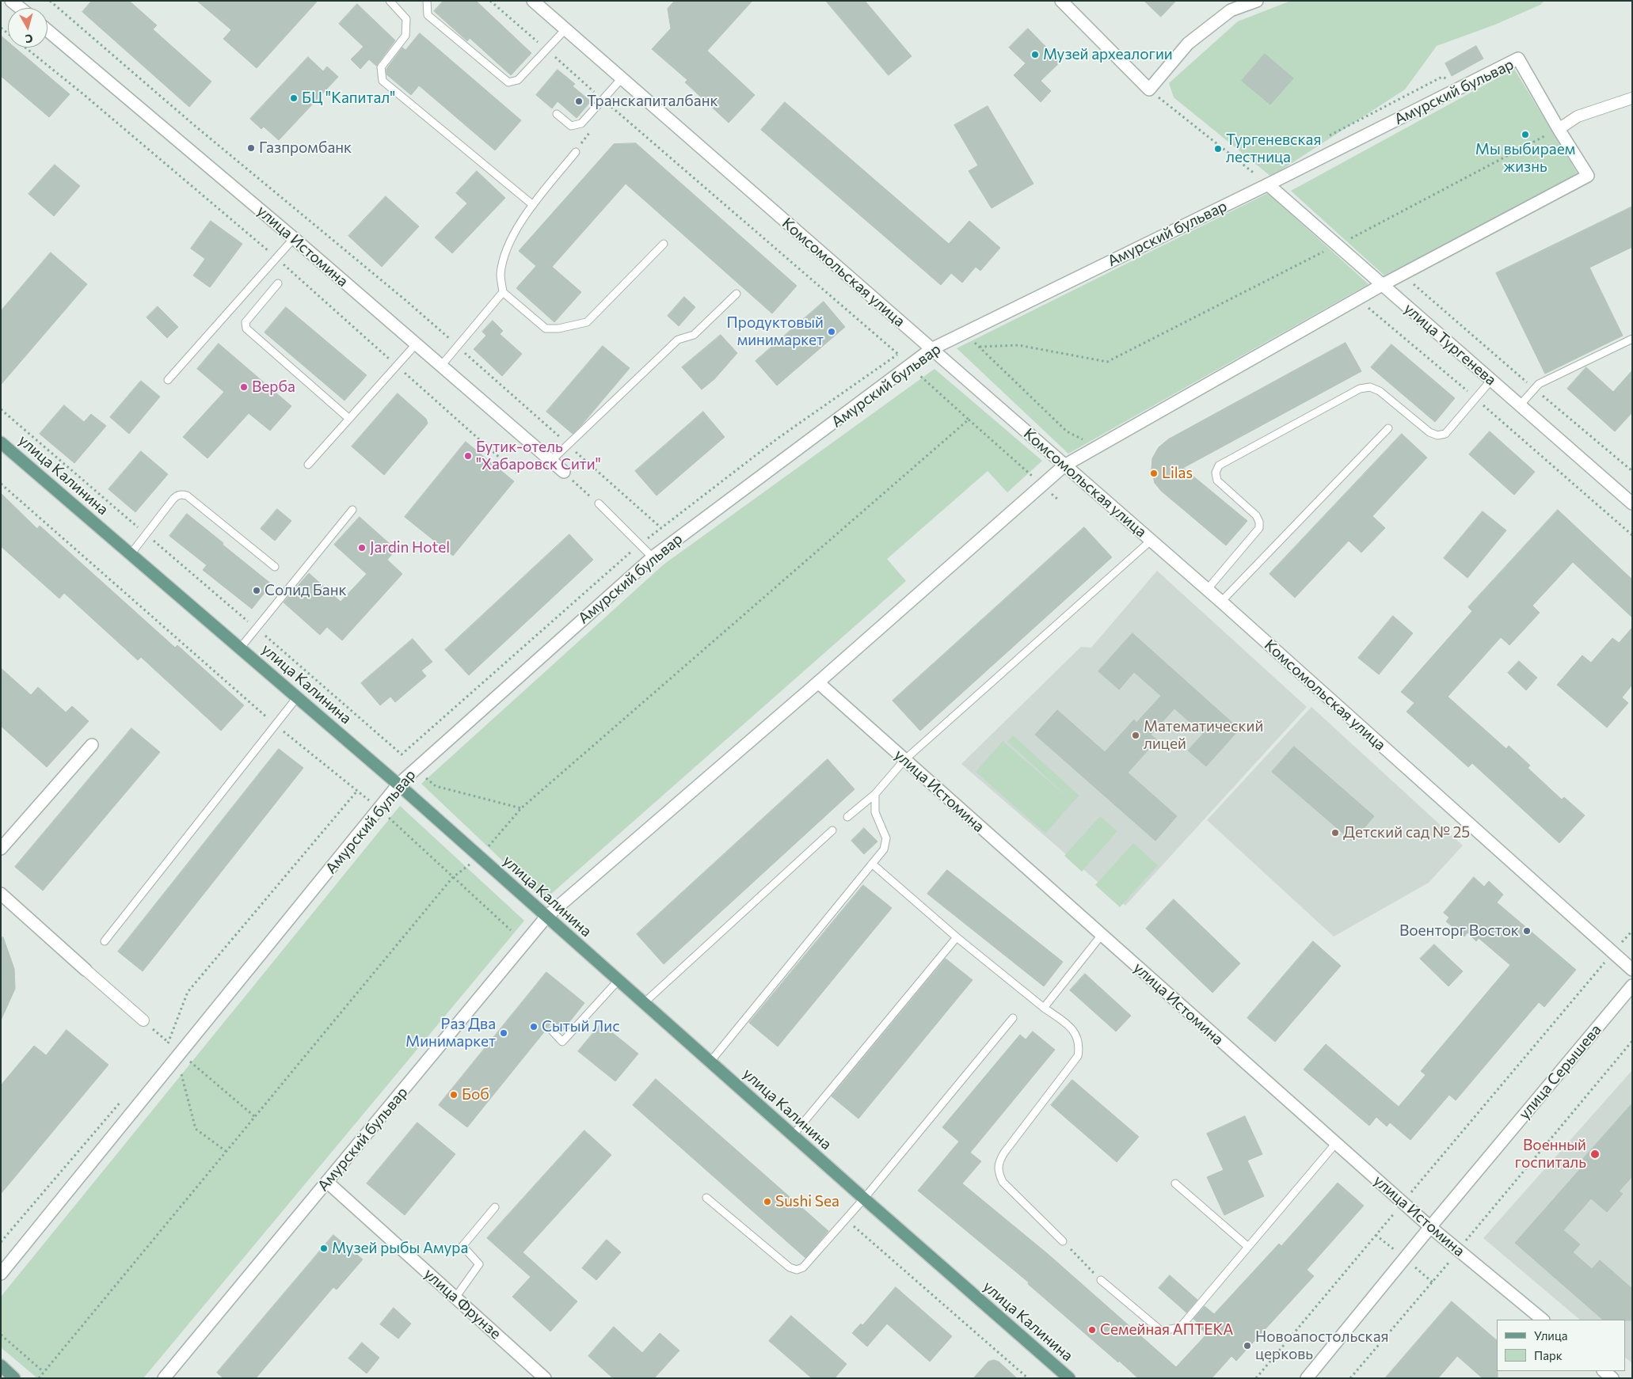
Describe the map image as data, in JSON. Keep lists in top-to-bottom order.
{
  "streets": {
    "main road": ["улица Калинина"],
    "street": [
      "Амурский бульвар",
      "улица Истомина",
      "Комсомольская улица",
      "улица Тургенева",
      "улица Серышева",
      "улица Фрунзе"
    ]
  },
  "crossings": [
    ["Амурский бульвар", "улица Истомина"],
    ["Амурский бульвар", "Комсомольская улица"],
    ["Амурский бульвар", "улица Тургенева"],
    ["Амурский бульвар", "улица Калинина"],
    ["Амурский бульвар", "улица Фрунзе"],
    ["улица Истомина", "улица Серышева"]
  ],
  "places": [
    "Музей археалогии",
    "БЦ \"Капитал\"",
    "Транскапиталбанк",
    "Мы выбираем жизнь",
    "Газпромбанк",
    "Тургеневская лестница",
    "Продуктовый минимаркет",
    "Верба",
    "Бутик-отель \"Хабаровск Сити\"",
    "Lilas",
    "Jardin Hotel",
    "Солид Банк",
    "Математический лицей",
    "Детский сад № 25",
    "Военторг Восток",
    "Сытый Лис",
    "Раз Два Минимаркет",
    "Боб",
    "Военный госпиталь",
    "Sushi Sea",
    "Музей рыбы Амура",
    "Семейная АПТЕКА",
    "Новоапостольская церковь"
  ],
  "legend": ["Улица", "Парк"],
  "north": "bottom"
}
